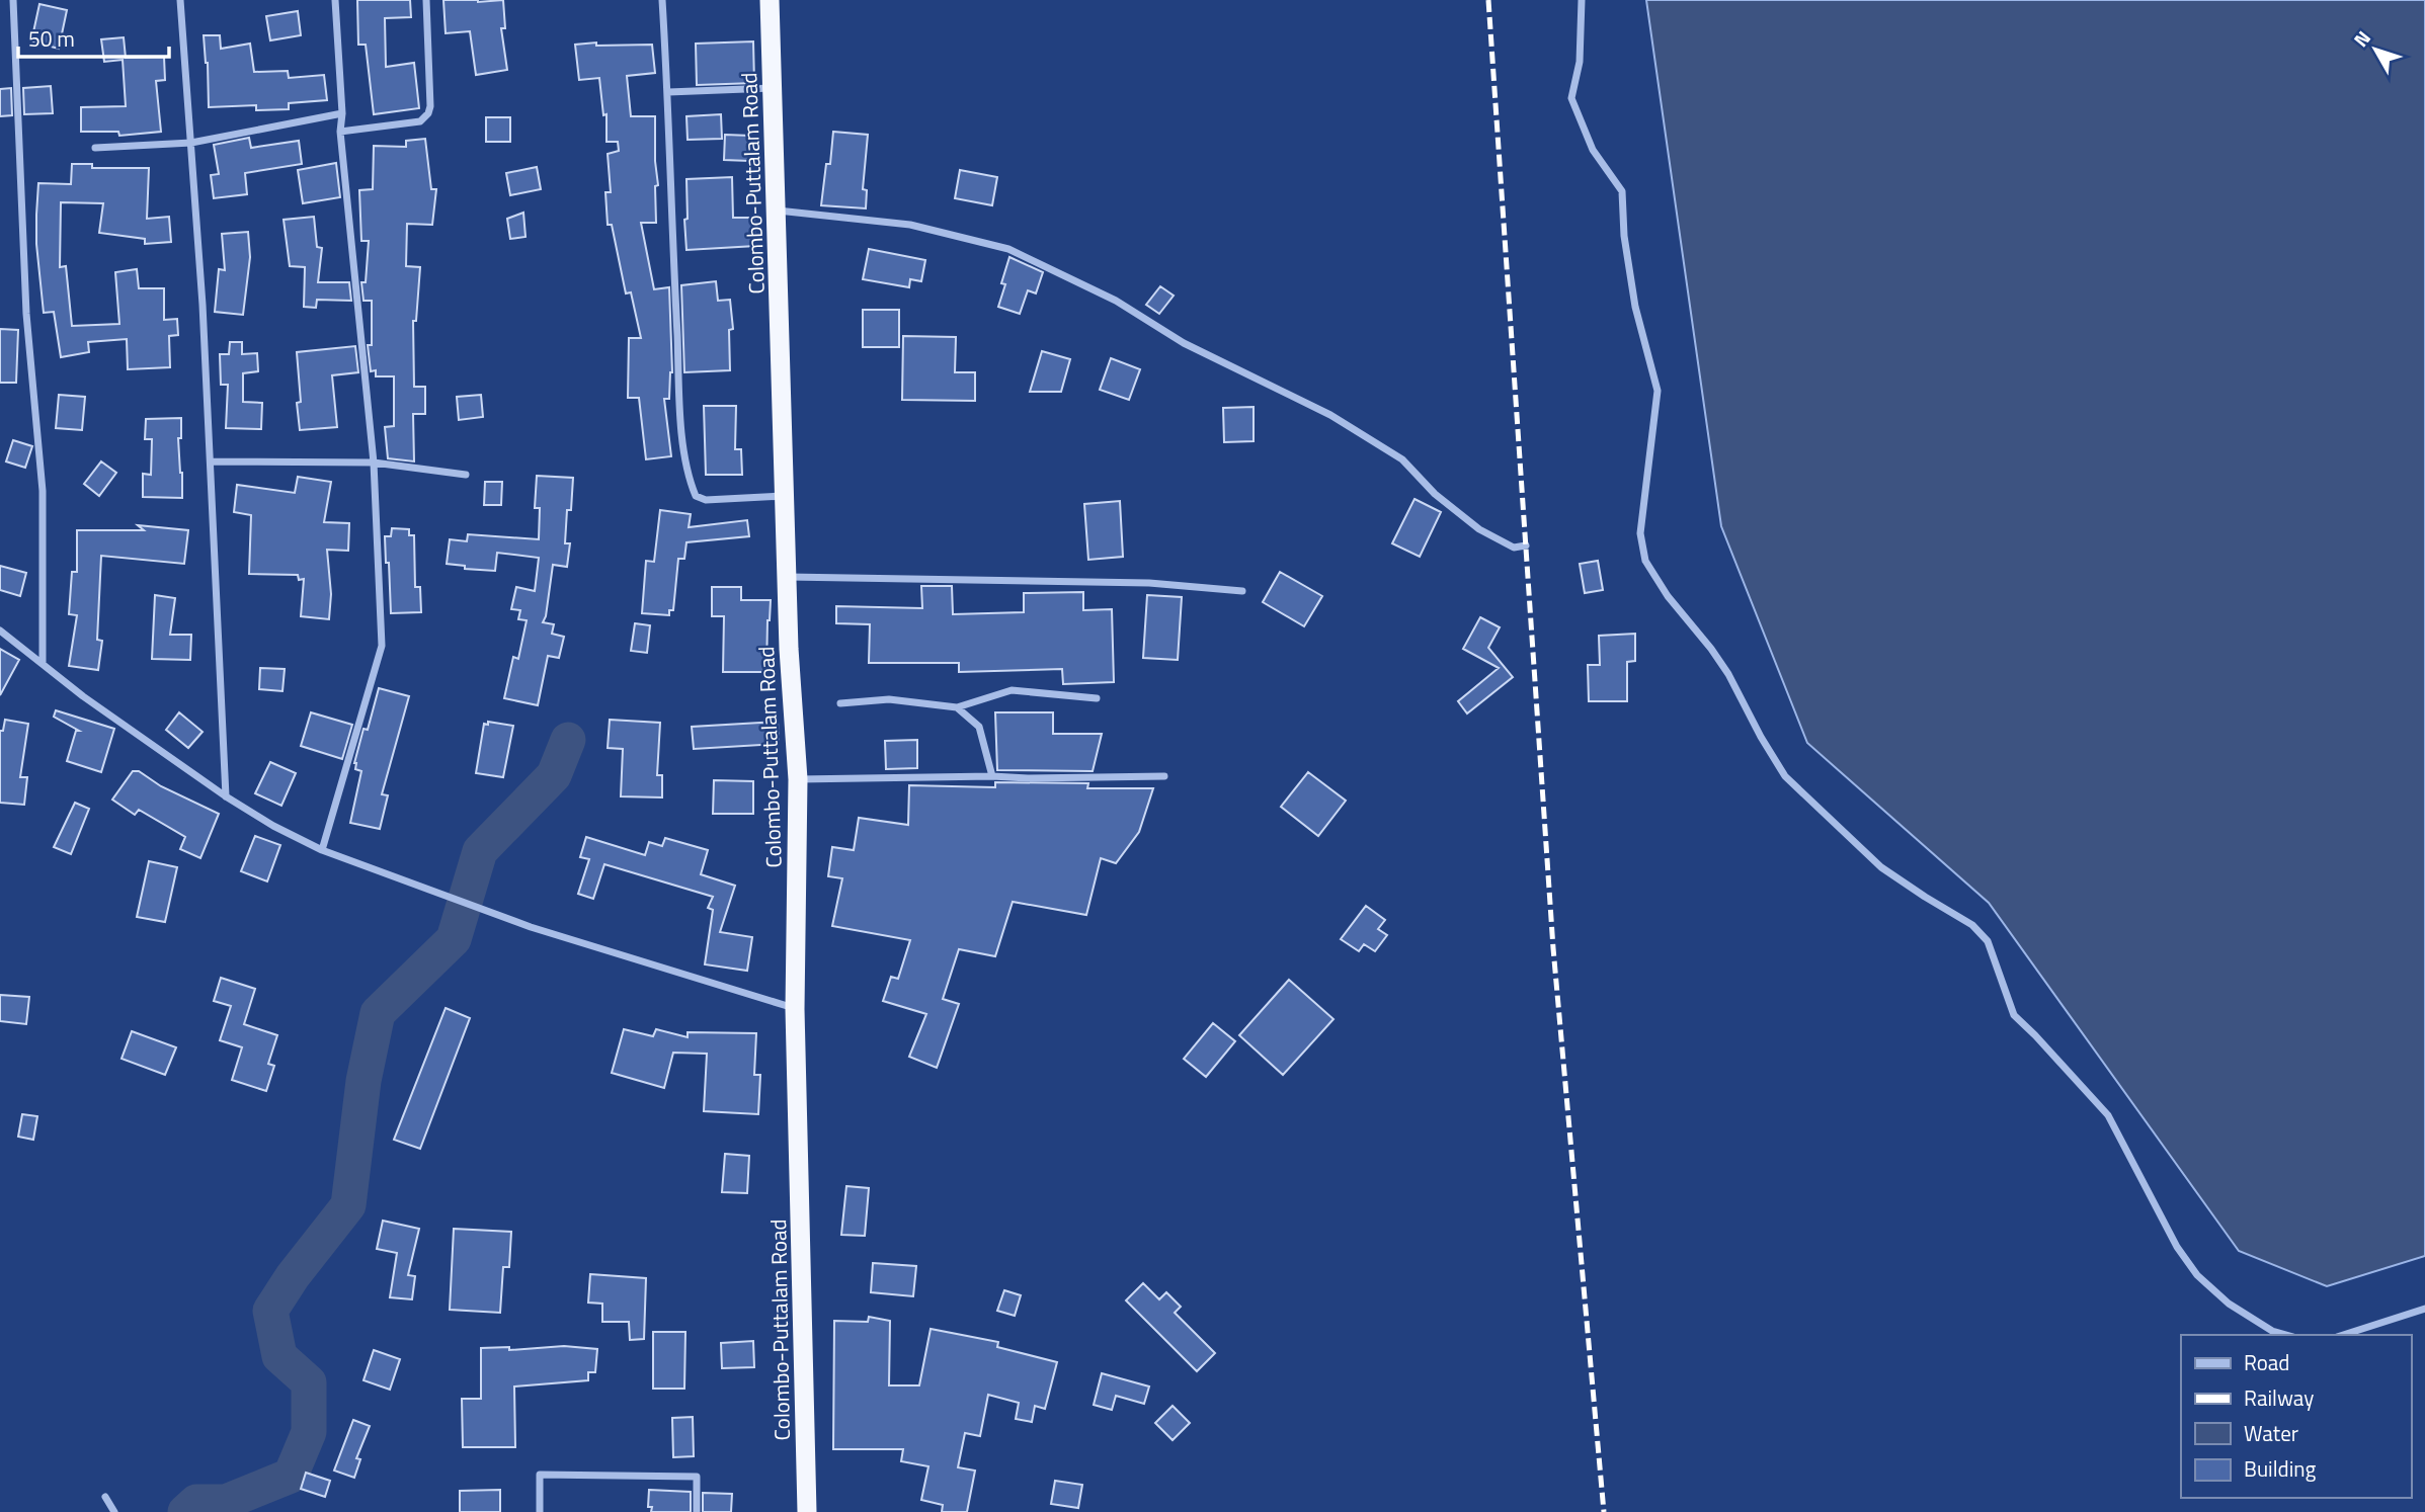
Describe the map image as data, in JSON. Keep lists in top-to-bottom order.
{
  "streets": {
    "highway": ["Colombo-Puttalam Road"]
  },
  "legend": [
    "Road",
    "Railway",
    "Water",
    "Building"
  ],
  "scale_bar": "50 m",
  "north": "top left"
}
